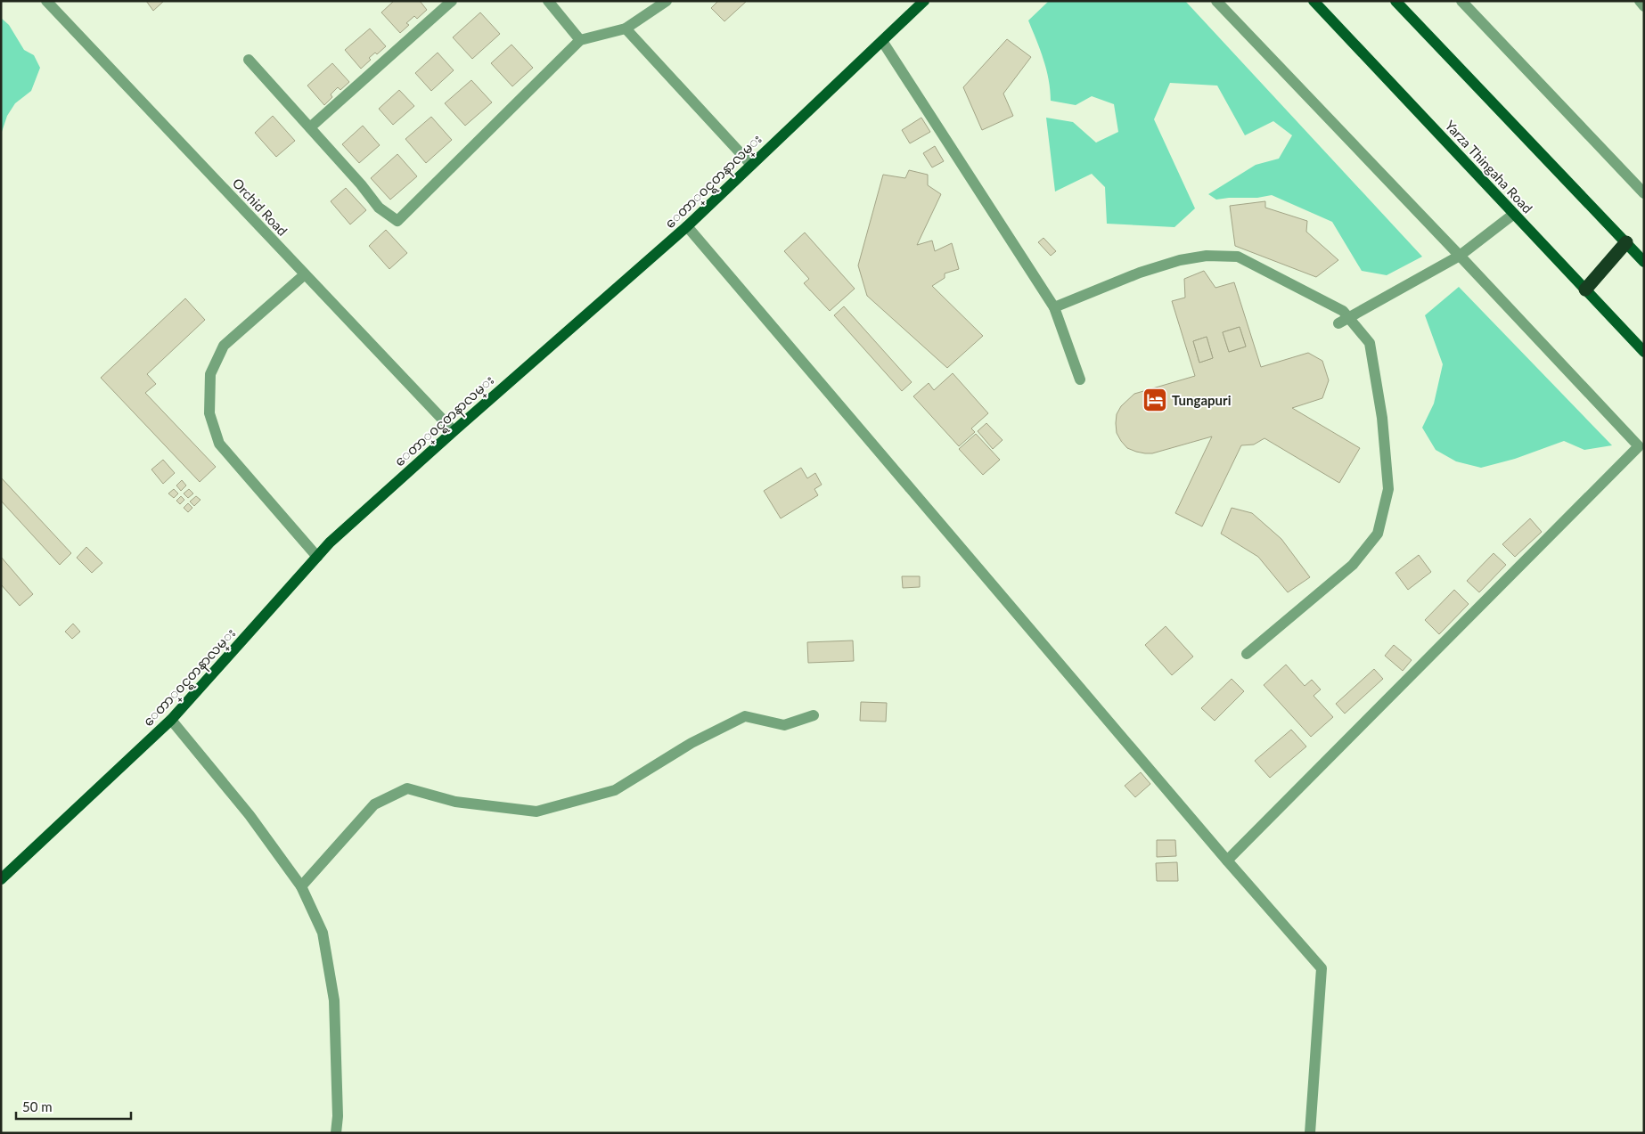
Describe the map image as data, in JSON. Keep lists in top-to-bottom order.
{
  "streets": {
    "main road": ["Yarza Thingaha Road", "ေတာ္၀င္ရတနာလမ္း"],
    "street": ["Orchid Road"]
  },
  "crossings": [
    ["ေတာ္၀င္ရတနာလမ္း", "Orchid Road"]
  ],
  "places": {
    "hotel": ["Tungapuri"]
  },
  "scale_bar": "50 m"
}
